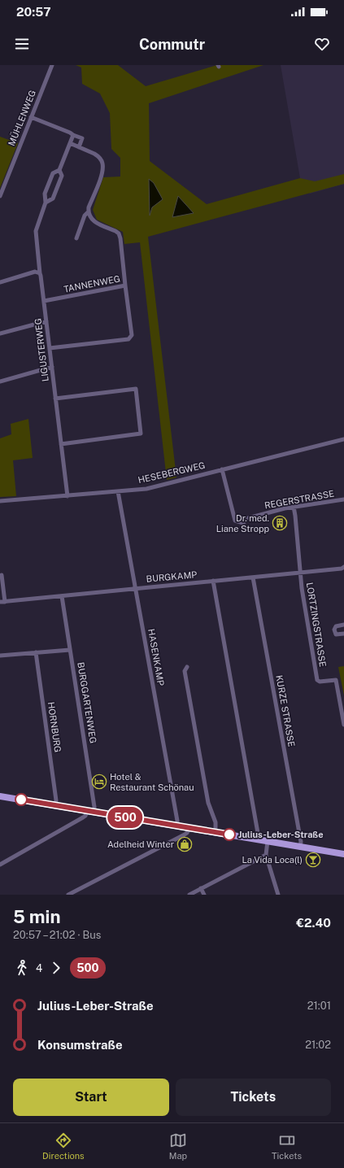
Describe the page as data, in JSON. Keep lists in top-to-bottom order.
{
  "streets": {
    "street": [
      "MÜHLENWEG",
      "TANNENWEG",
      "LIGUSTERWEG",
      "HESEBERGWEG",
      "REGERSTRASSE",
      "BURGKAMP",
      "LORTZINGSTRASSE",
      "HASENKAMP",
      "BURGGARTENWEG",
      "KURZE STRASSE",
      "HORNBURG"
    ]
  },
  "crossings": [
    ["TANNENWEG", "LIGUSTERWEG"],
    ["LIGUSTERWEG", "HESEBERGWEG"],
    ["HESEBERGWEG", "REGERSTRASSE"],
    ["HESEBERGWEG", "HASENKAMP"],
    ["REGERSTRASSE", "LORTZINGSTRASSE"],
    ["BURGKAMP", "LORTZINGSTRASSE"],
    ["BURGKAMP", "HASENKAMP"],
    ["BURGKAMP", "BURGGARTENWEG"],
    ["BURGKAMP", "KURZE STRASSE"]
  ],
  "places": {
    "building": ["Dr. med. Liane Stropp"],
    "hotel": ["Hotel & Restaurant Schönau"],
    "other": ["Julius-Leber-Straße"],
    "shop": ["Adelheid Winter"],
    "bar": ["La Vida Loca(l)"]
  },
  "lines": ["bus line 500"],
  "page": {
    "status": "20:57",
    "header": "Commutr",
    "on_map": "500",
    "heading": ["5 min", "20:57 – 21:02 · Bus", "€2.40"],
    "legs": ["4", "500"],
    "list": [
      {
        "name": "Julius-Leber-Straße",
        "value": "21:01"
      },
      {
        "name": "Konsumstraße",
        "value": "21:02"
      }
    ],
    "buttons": ["Start", "Tickets"],
    "tabs": ["Directions", "Map", "Tickets"]
  }
}
